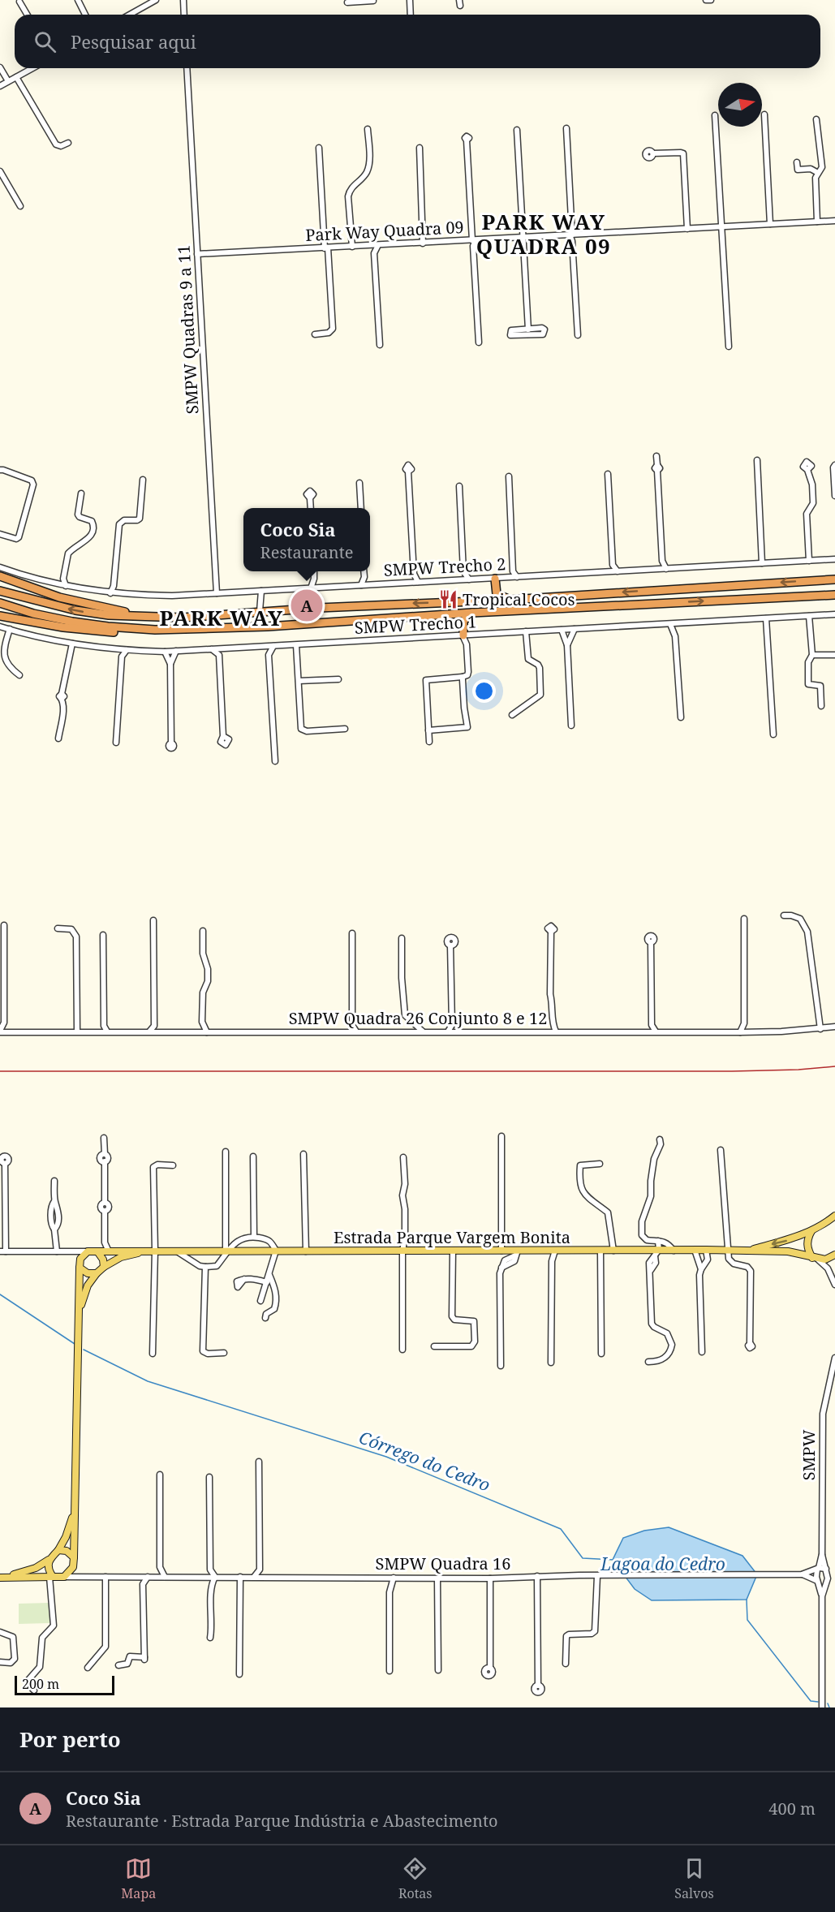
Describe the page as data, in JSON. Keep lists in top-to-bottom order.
{
  "streets": {
    "main road": ["Estrada Parque Vargem Bonita"],
    "street": [
      "Park Way Quadra 09",
      "SMPW Quadras 9 a 11",
      "SMPW Trecho 2",
      "SMPW Trecho 1",
      "SMPW Quadra 26 Conjunto 8 e 12",
      "SMPW",
      "SMPW Quadra 16"
    ]
  },
  "crossings": [
    ["Park Way Quadra 09", "SMPW Quadras 9 a 11"],
    ["SMPW Quadras 9 a 11", "SMPW Trecho 2"],
    ["SMPW", "SMPW Quadra 16"]
  ],
  "districts": ["PARK WAY QUADRA 09", "PARK WAY"],
  "water": ["Córrego do Cedro", "Lagoa do Cedro"],
  "places": {
    "restaurant": ["Tropical Cocos"]
  },
  "scale_bar": "200 m",
  "north": "right",
  "page": {
    "search": "Pesquisar aqui",
    "popup": ["Coco Sia", "Restaurante"],
    "pins": "A",
    "scale": "200 m",
    "heading": "Por perto",
    "list": [
      {
        "mark": "A",
        "name": "Coco Sia",
        "note": "Restaurante · Estrada Parque Indústria e Abastecimento",
        "value": "400 m"
      }
    ],
    "nav": ["Mapa", "Rotas", "Salvos"]
  }
}
